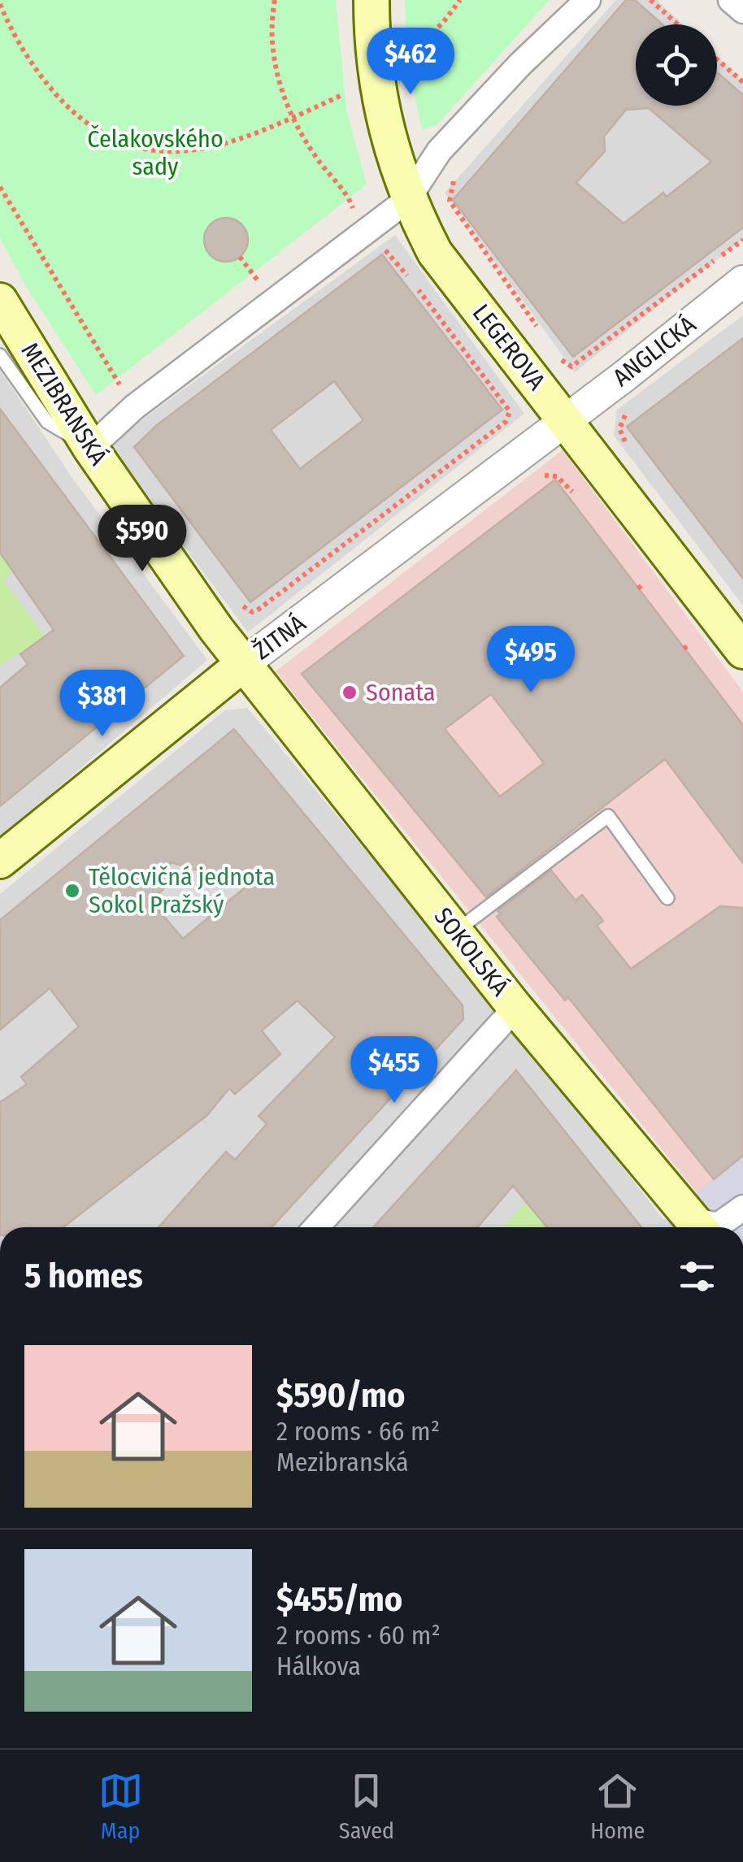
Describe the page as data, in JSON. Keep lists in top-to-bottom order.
{
  "streets": {
    "main road": [
      "LEGEROVA",
      "MEZIBRANSKÁ",
      "ŽITNÁ",
      "SOKOLSKÁ"
    ],
    "street": ["ANGLICKÁ"]
  },
  "crossings": [
    ["LEGEROVA", "ANGLICKÁ"],
    ["LEGEROVA", "ŽITNÁ"],
    ["ANGLICKÁ", "ŽITNÁ"],
    ["MEZIBRANSKÁ", "ŽITNÁ"],
    ["MEZIBRANSKÁ", "SOKOLSKÁ"],
    ["ŽITNÁ", "SOKOLSKÁ"]
  ],
  "parks": ["Čelakovského sady"],
  "places": ["Sonata", "Tělocvičná jednota Sokol Pražský"],
  "page": {
    "price": [
      "$462",
      "$590",
      "$495",
      "$381",
      "$455"
    ],
    "heading": "5 homes",
    "list": [
      {
        "name": "$590/mo",
        "note": "2 rooms · 66 m² · Mezibranská"
      },
      {
        "name": "$455/mo",
        "note": "2 rooms · 60 m² · Hálkova"
      }
    ],
    "tabs": ["Map", "Saved", "Home"]
  }
}
